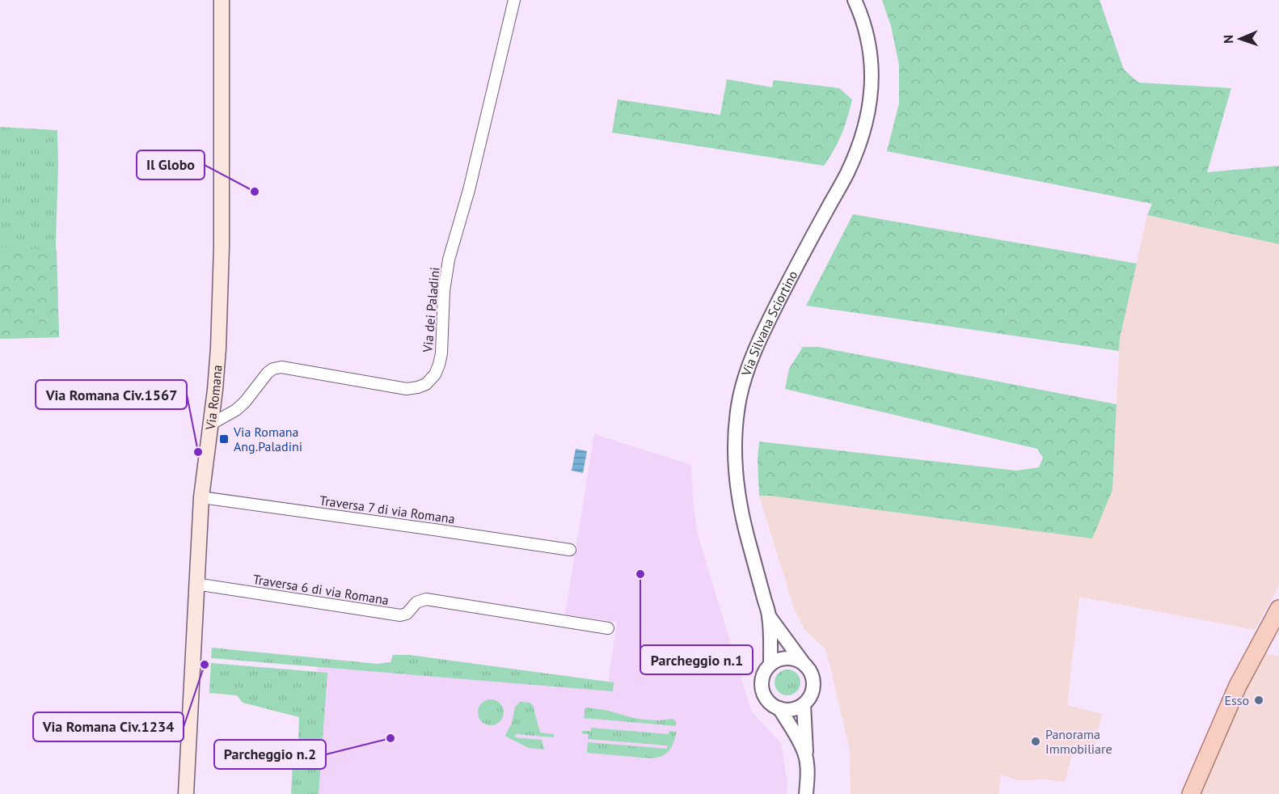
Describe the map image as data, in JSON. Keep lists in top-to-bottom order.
{
  "streets": {
    "main road": ["Via Romana"],
    "street": [
      "Via dei Paladini",
      "Via Silvana Sciortino",
      "Traversa 7 di via Romana",
      "Traversa 6 di via Romana"
    ]
  },
  "crossings": [
    ["Via dei Paladini", "Via Romana"],
    ["Via Romana", "Traversa 7 di via Romana"],
    ["Via Romana", "Traversa 6 di via Romana"]
  ],
  "places": {
    "other": [
      "Il Globo",
      "Via Romana Civ.1567",
      "Parcheggio n.1",
      "Via Romana Civ.1234",
      "Esso",
      "Parcheggio n.2",
      "Panorama Immobiliare"
    ],
    "transit": ["Via Romana Ang.Paladini"]
  },
  "north": "left"
}
